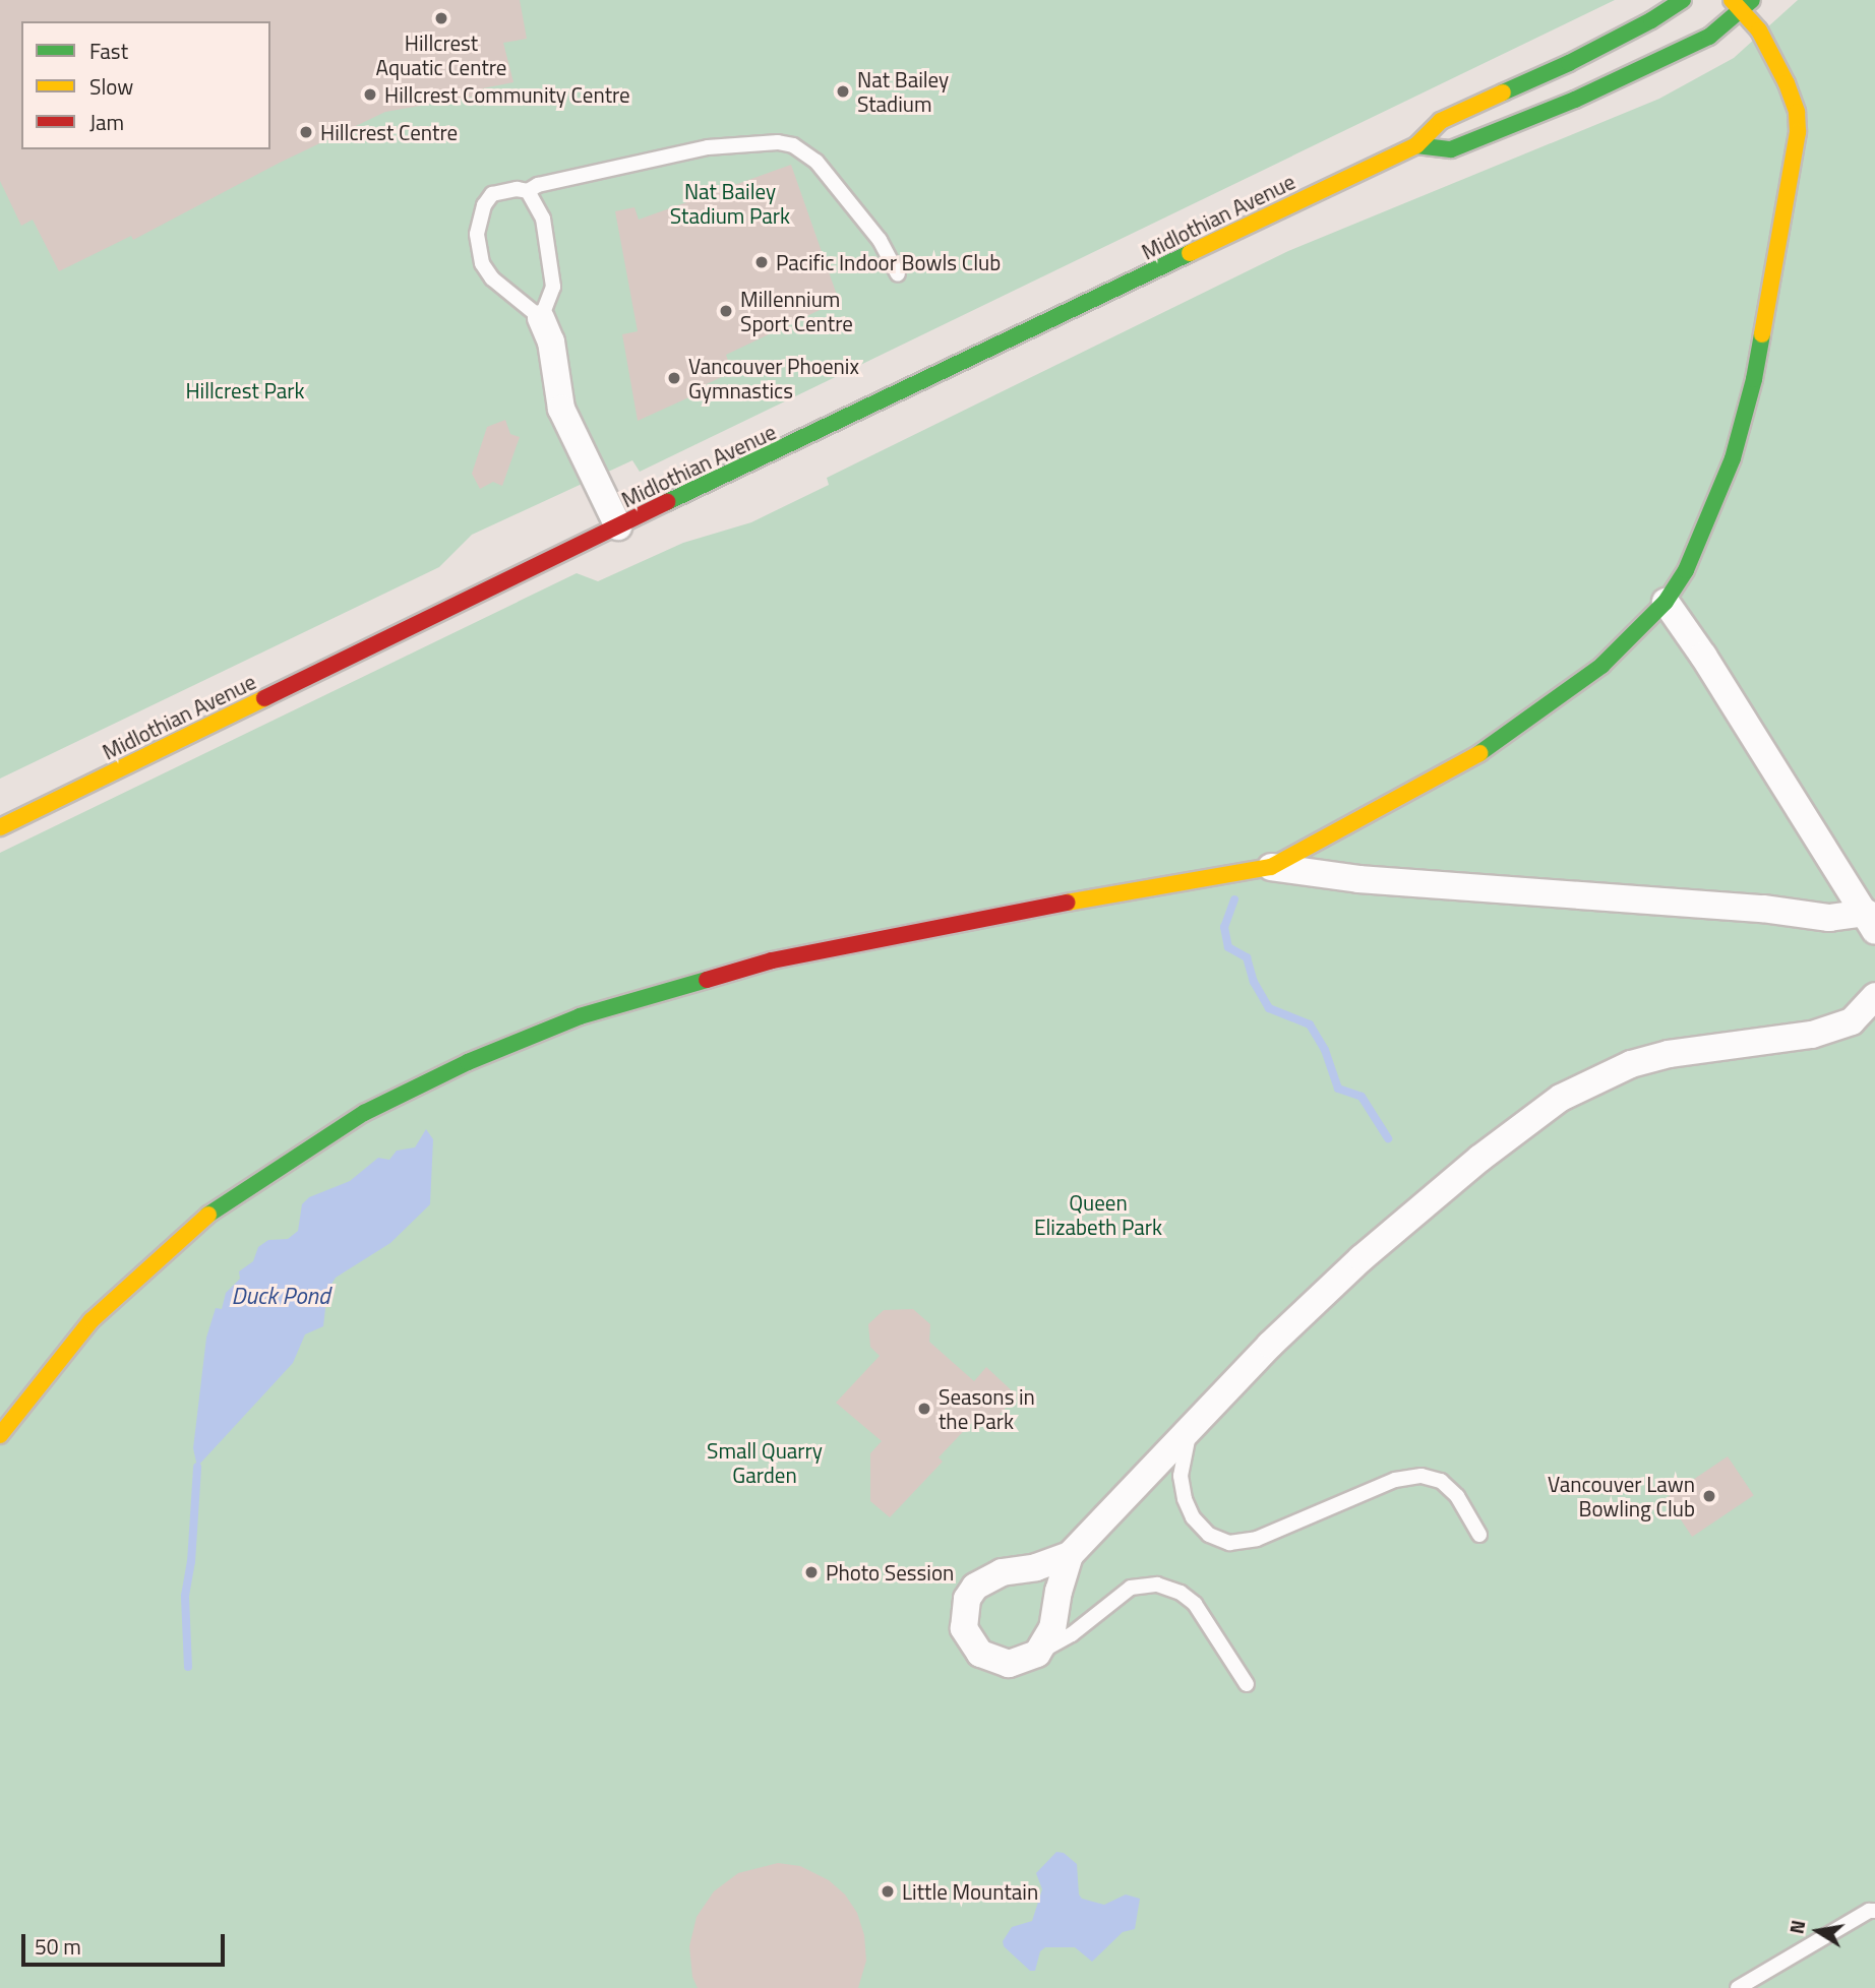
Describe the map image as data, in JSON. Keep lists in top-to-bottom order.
{
  "streets": {
    "street": ["Midlothian Avenue"]
  },
  "water": ["Duck Pond"],
  "parks": [
    "Nat Bailey Stadium Park",
    "Hillcrest Park",
    "Queen Elizabeth Park",
    "Small Quarry Garden"
  ],
  "places": [
    "Hillcrest Aquatic Centre",
    "Nat Bailey Stadium",
    "Hillcrest Community Centre",
    "Hillcrest Centre",
    "Pacific Indoor Bowls Club",
    "Millennium Sport Centre",
    "Vancouver Phoenix Gymnastics",
    "Seasons in the Park",
    "Vancouver Lawn Bowling Club",
    "Photo Session",
    "Little Mountain"
  ],
  "legend": ["Fast", "Slow", "Jam"],
  "scale_bar": "50 m",
  "north": "left"
}
